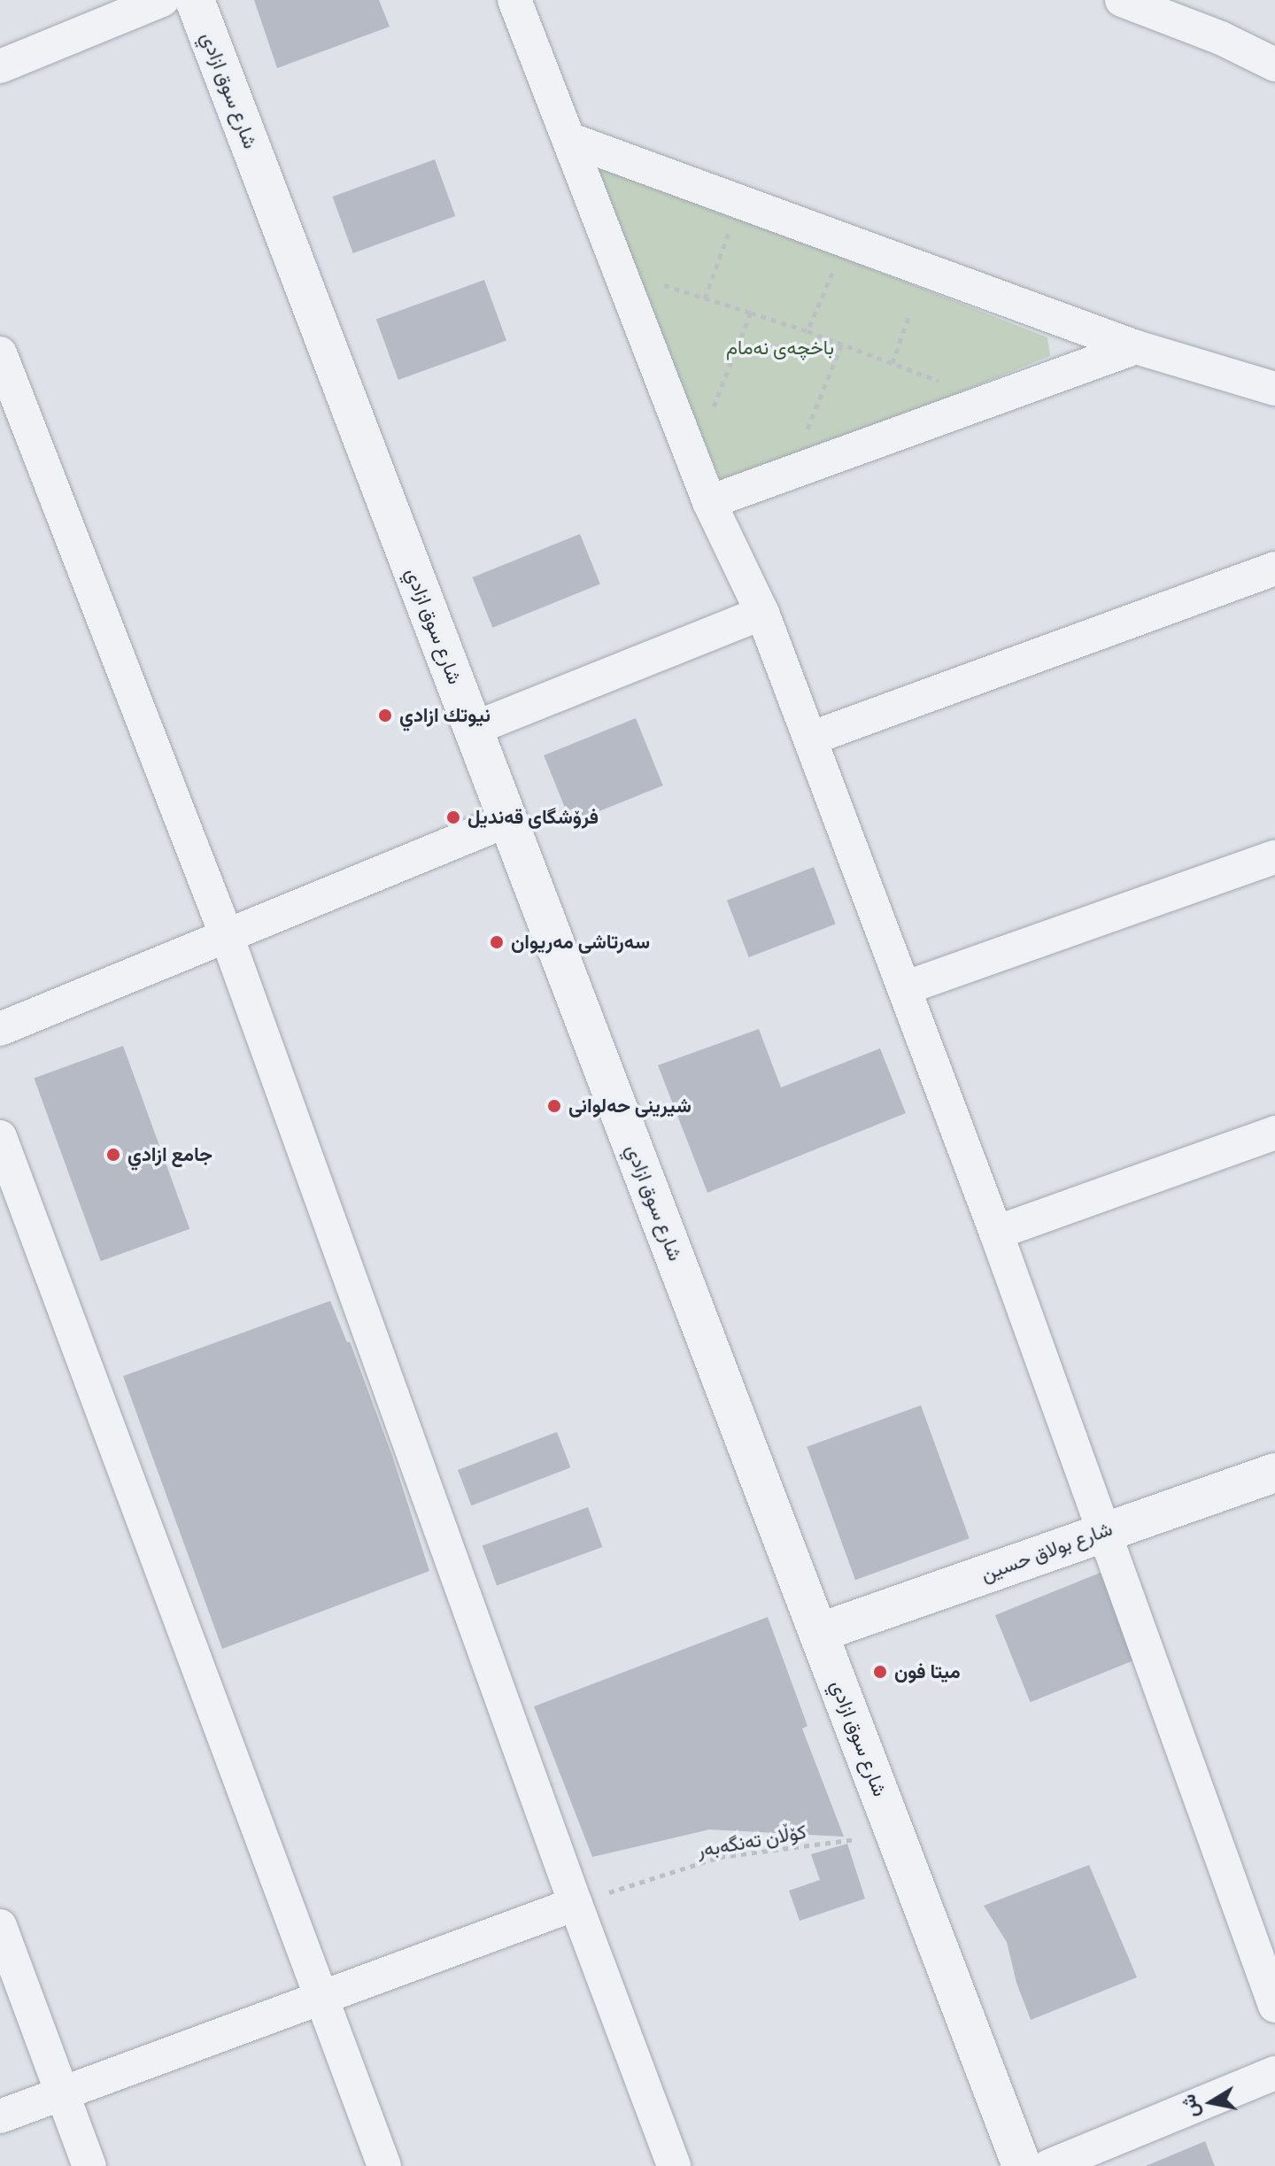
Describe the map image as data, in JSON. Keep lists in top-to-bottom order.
{
  "streets": {
    "street": ["شارع سوق ازادي", "شارع بولاق حسين"],
    "path": ["کۆڵان تەنگەبەر"]
  },
  "crossings": [
    ["شارع سوق ازادي", "شارع بولاق حسين"],
    ["شارع سوق ازادي", "کۆڵان تەنگەبەر"]
  ],
  "parks": ["باخچەی نەمام"],
  "places": [
    "نيوتك ازادي",
    "فرۆشگای قەندیل",
    "سەرتاشی مەریوان",
    "شیرینی حەلوانی",
    "جامع ازادي",
    "ميتا فون"
  ],
  "north": "left"
}
